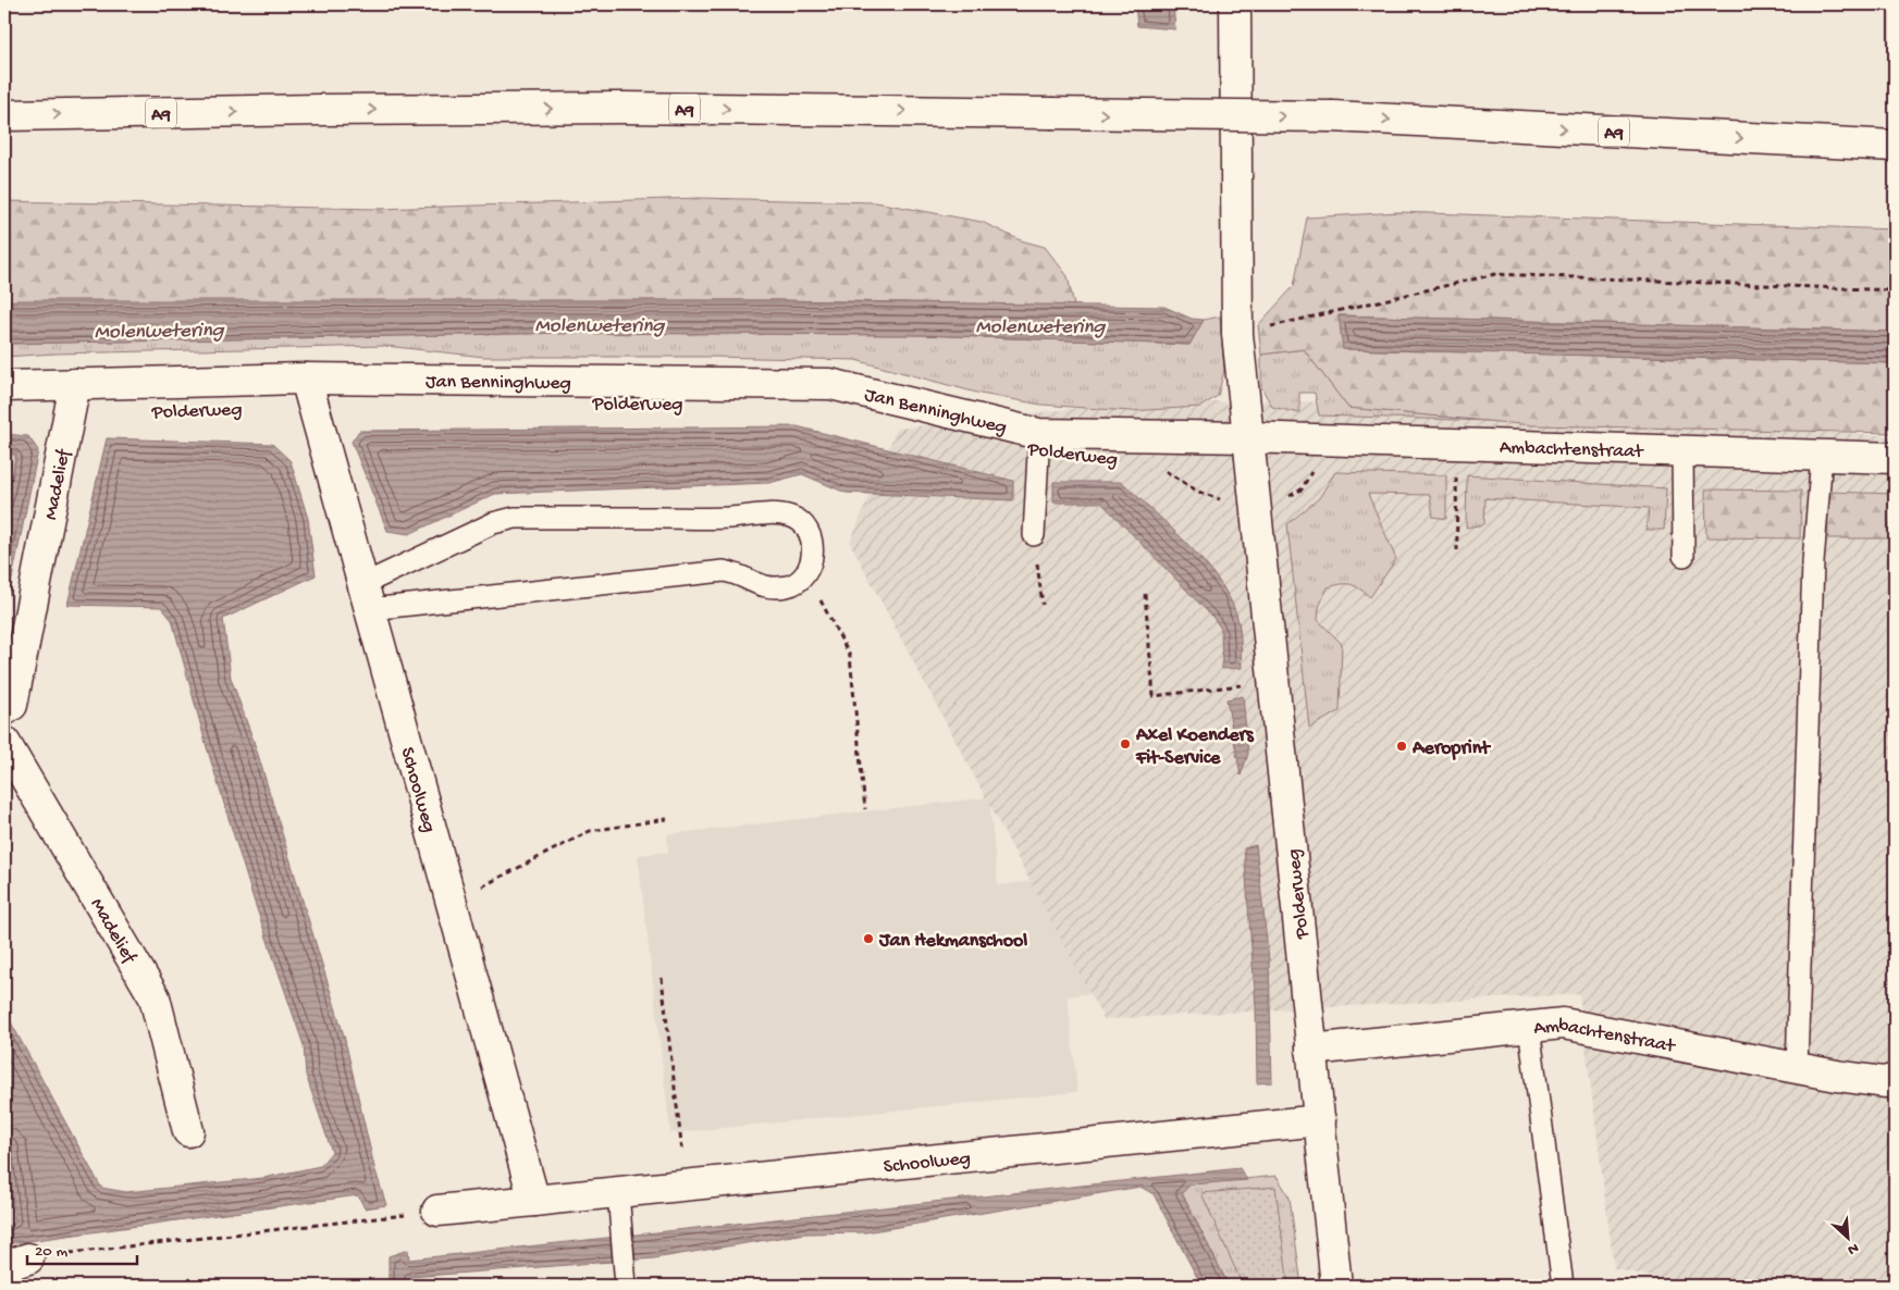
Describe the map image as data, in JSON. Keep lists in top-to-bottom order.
{
  "streets": {
    "main road": [
      "A9",
      "Jan Benninghweg",
      "Polderweg",
      "Ambachtenstraat",
      "Madelief",
      "Schoolweg"
    ]
  },
  "crossings": [
    ["Jan Benninghweg", "Polderweg"],
    ["Jan Benninghweg", "Ambachtenstraat"],
    ["Jan Benninghweg", "Madelief"],
    ["Jan Benninghweg", "Schoolweg"],
    ["Polderweg", "Ambachtenstraat"],
    ["Polderweg", "Schoolweg"]
  ],
  "water": ["Molenwetering"],
  "places": ["Axel Koenders Fit-Service", "Aeroprint", "Jan Hekmanschool"],
  "scale_bar": "20 m",
  "north": "bottom right"
}
